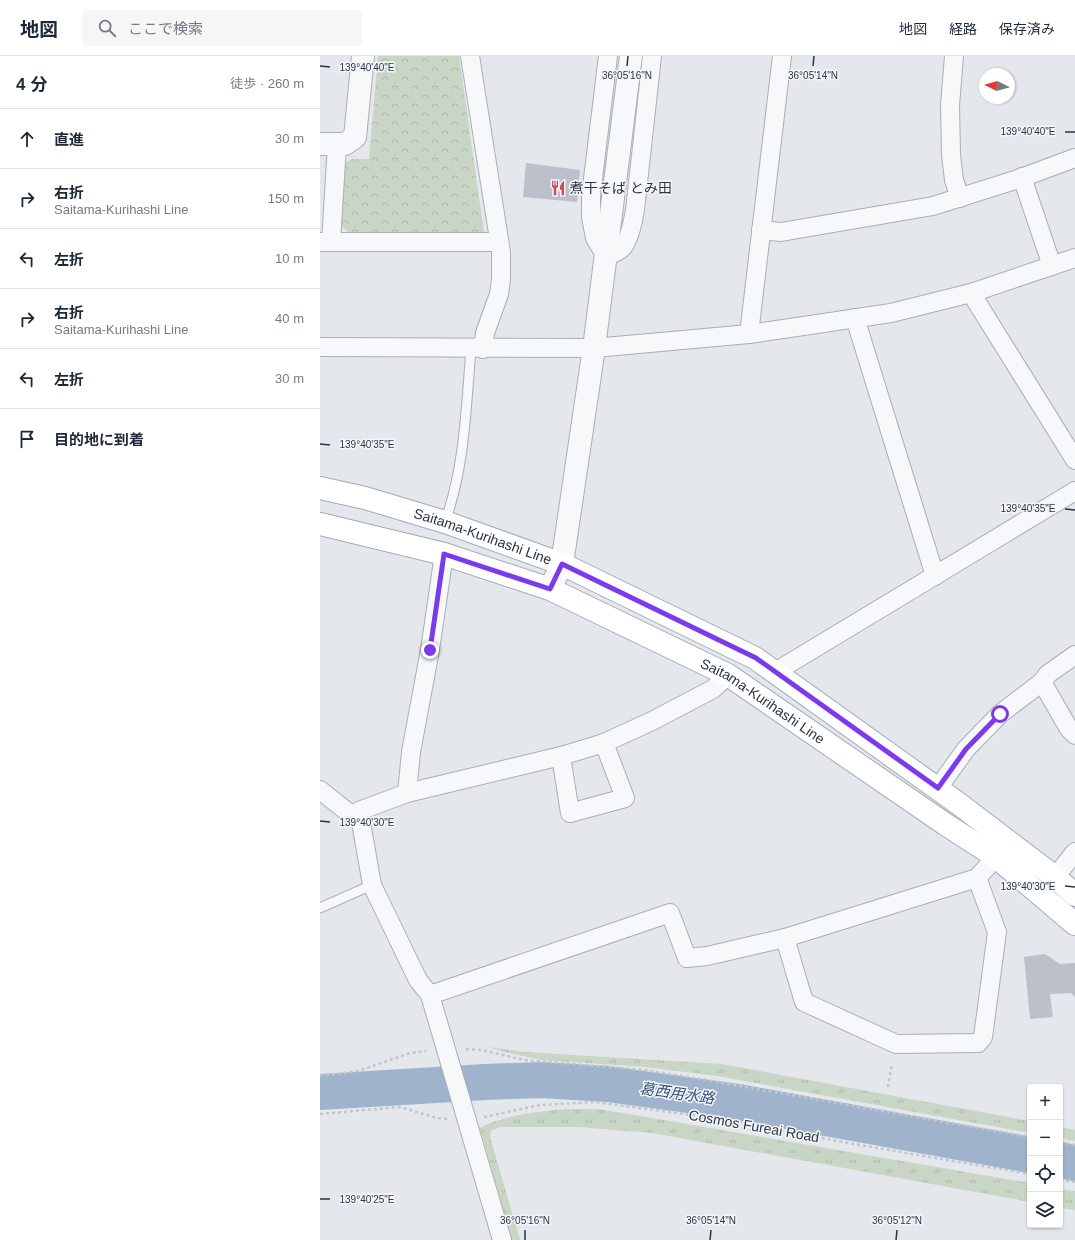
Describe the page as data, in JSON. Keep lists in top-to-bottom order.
{
  "streets": {
    "main road": ["Saitama-Kurihashi Line"],
    "path": ["Cosmos Fureai Road"]
  },
  "water": ["葛西用水路"],
  "places": {
    "restaurant": ["煮干そば とみ田"]
  },
  "north": "left",
  "page": {
    "header": "地図",
    "search": "ここで検索",
    "nav": ["地図", "経路", "保存済み"],
    "heading": ["4 分", "徒歩 · 260 m"],
    "list": [
      ["直進", "30 m"],
      ["右折", "Saitama-Kurihashi Line", "150 m"],
      ["左折", "10 m"],
      ["右折", "Saitama-Kurihashi Line", "40 m"],
      ["左折", "30 m"],
      "目的地に到着"
    ],
    "map_buttons": ["+", "−"]
  },
  "coordinates": [
    "139°40'40\"E",
    "36°05'16\"N",
    "36°05'14\"N",
    "139°40'35\"E",
    "139°40'30\"E",
    "139°40'25\"E",
    "36°05'12\"N"
  ]
}
